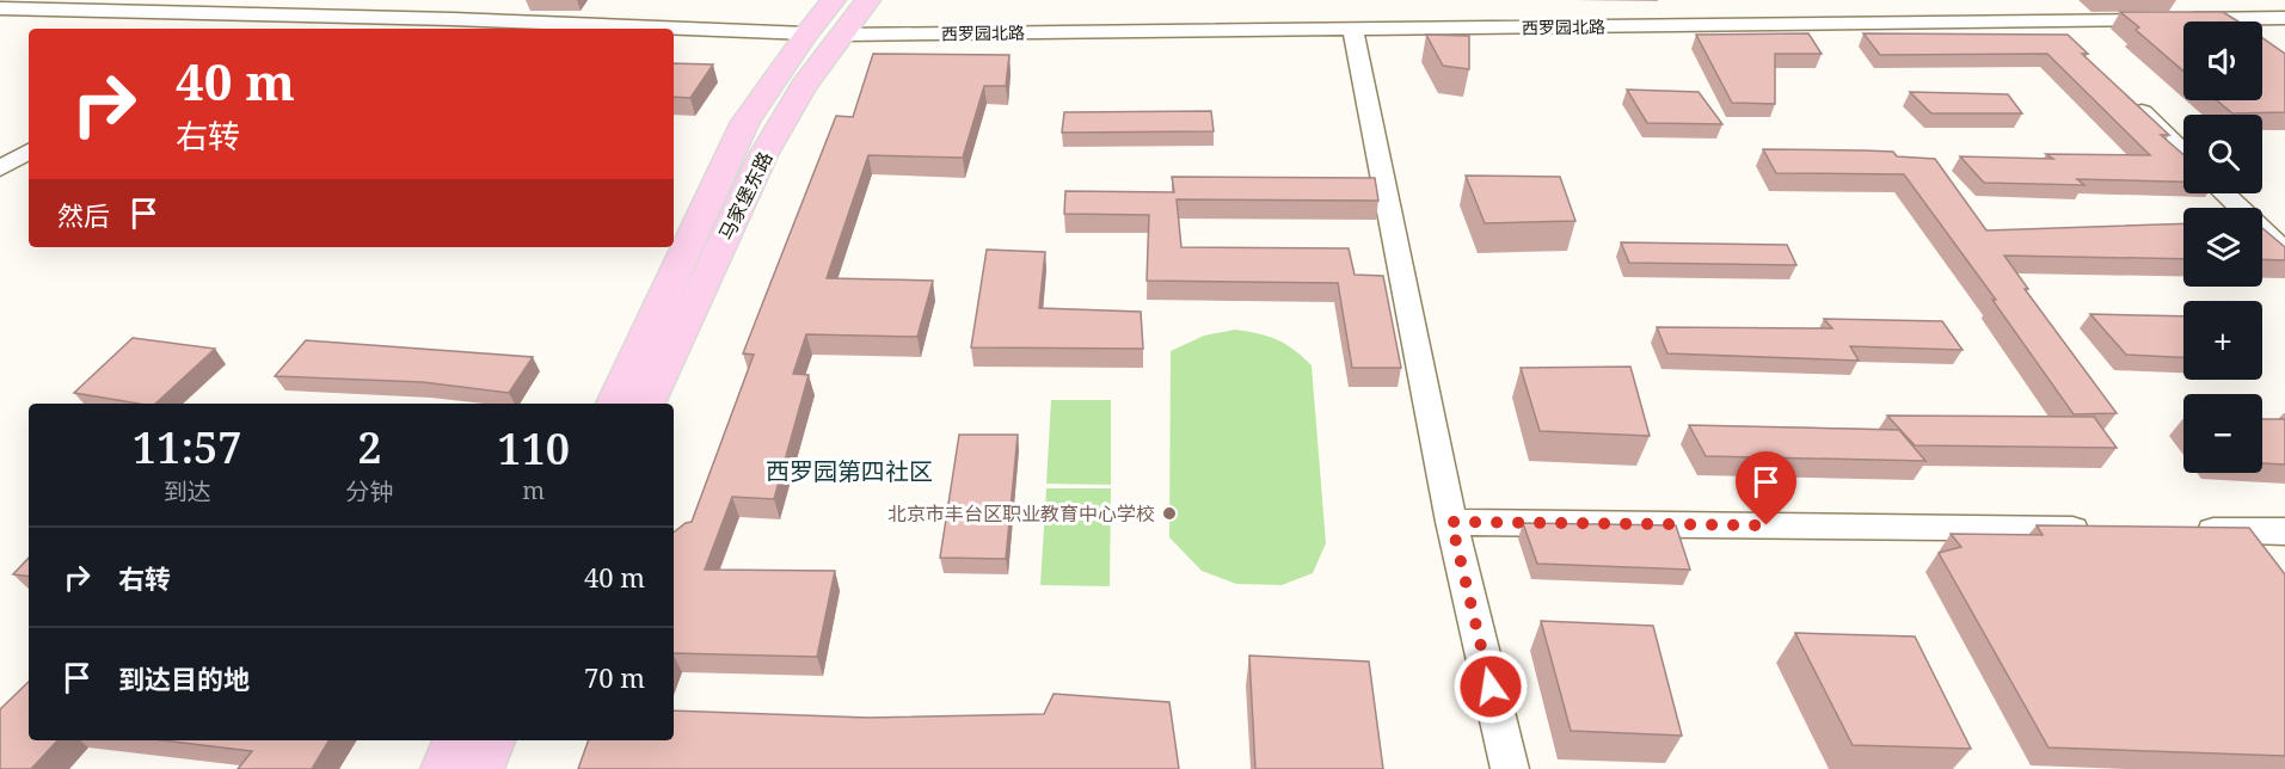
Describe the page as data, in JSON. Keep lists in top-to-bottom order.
{
  "streets": {
    "main road": ["马家堡东路"],
    "street": ["西罗园北路"]
  },
  "crossings": [
    ["西罗园北路", "马家堡东路"]
  ],
  "districts": ["西罗园第四社区"],
  "places": ["北京市丰台区职业教育中心学校"],
  "page": {
    "map_buttons": ["+", "−"],
    "turn": ["40 m", "右转"],
    "then": "然后",
    "eta": [
      "11:57",
      "到达",
      "2",
      "分钟",
      "110",
      "m"
    ],
    "list": [
      {
        "name": "右转",
        "value": "40 m"
      },
      {
        "name": "到达目的地",
        "value": "70 m"
      }
    ]
  }
}
